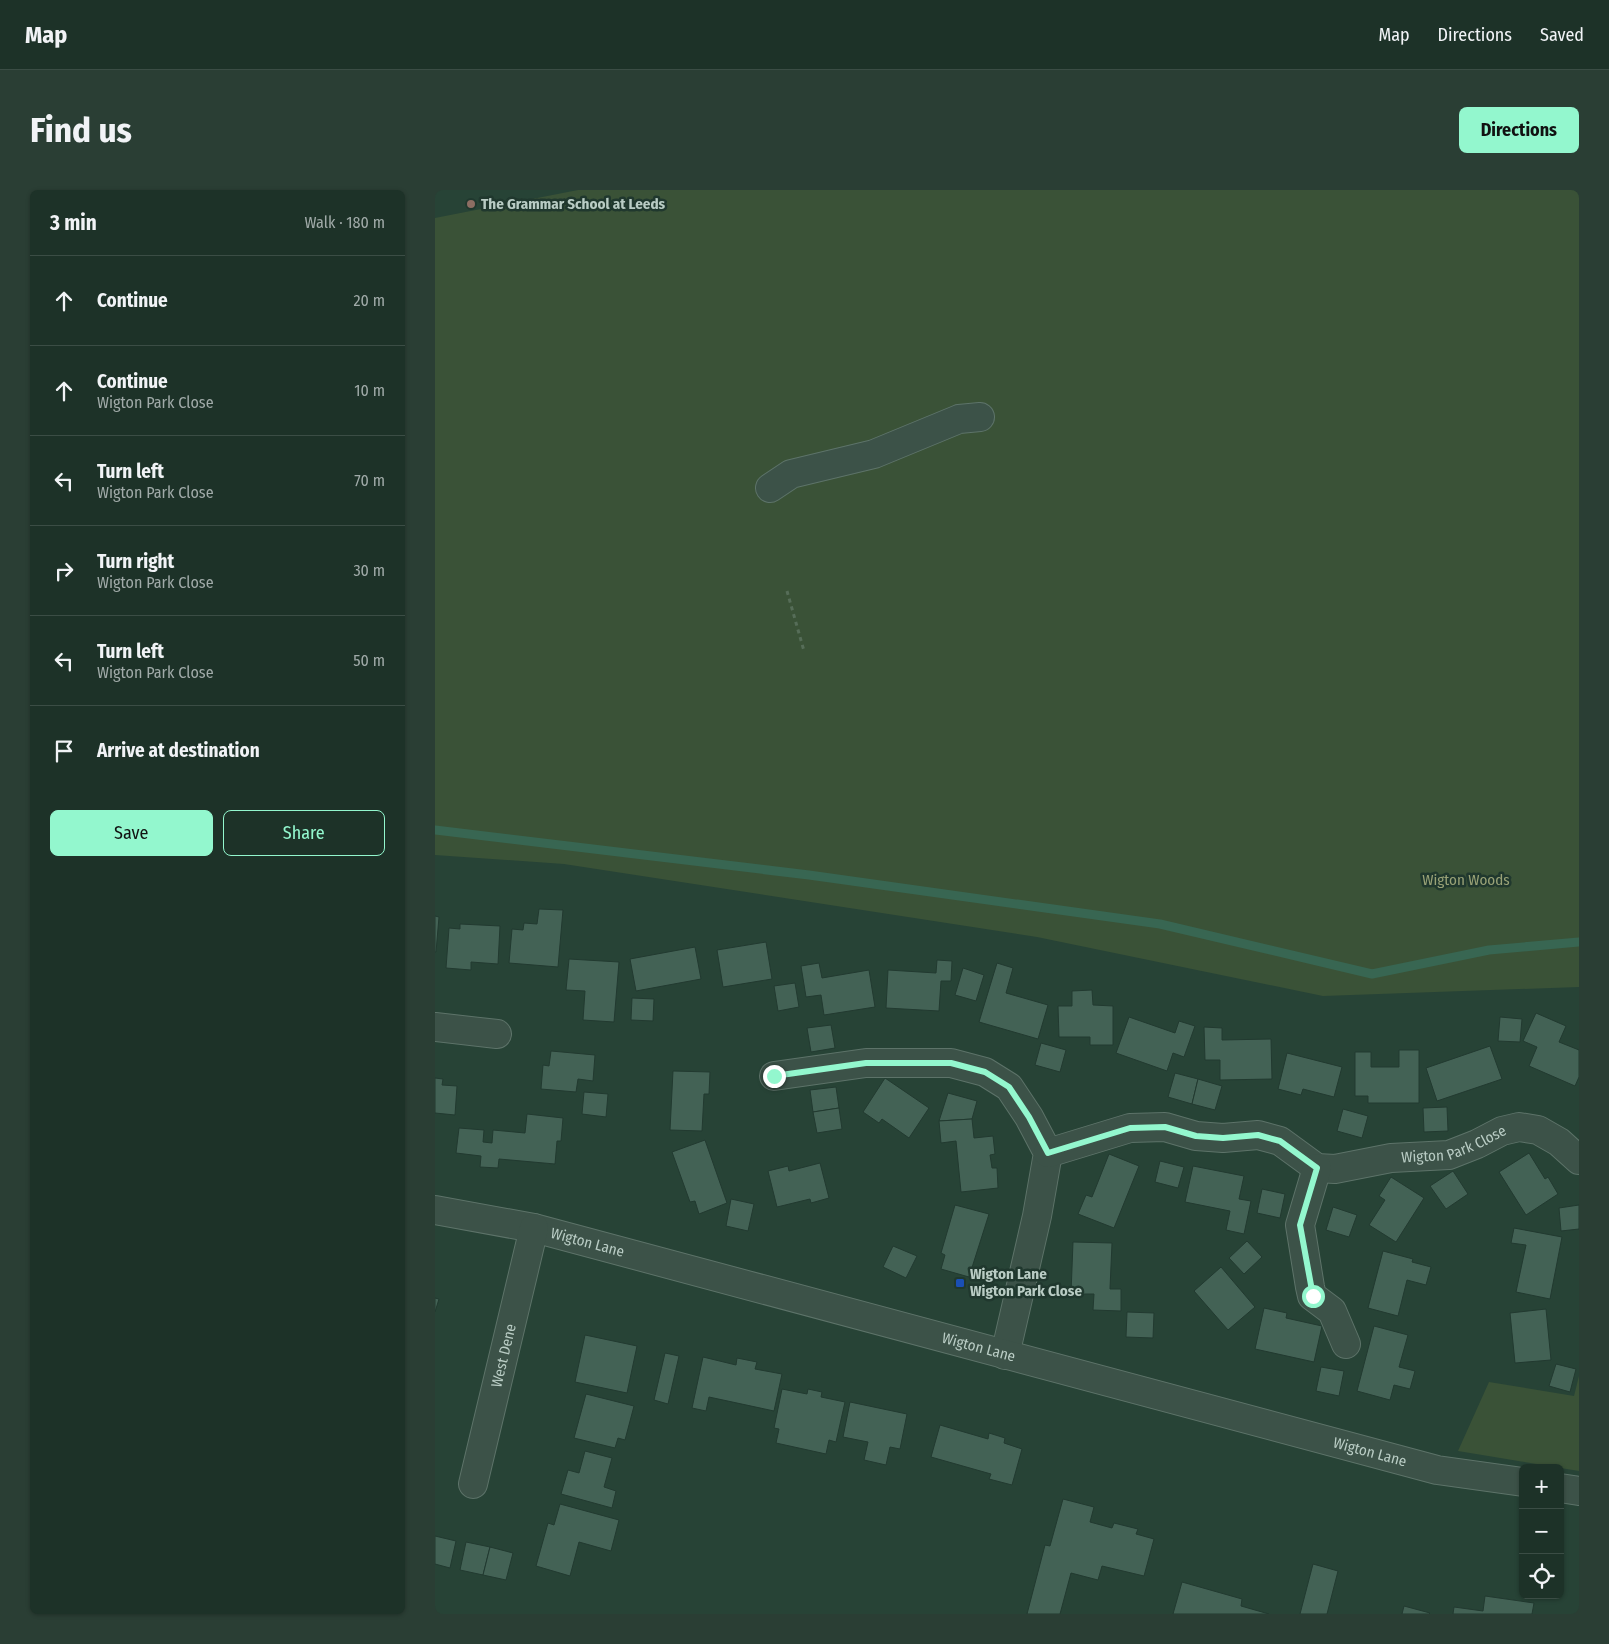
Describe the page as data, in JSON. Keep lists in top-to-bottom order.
{
  "streets": {
    "street": ["Wigton Park Close", "Wigton Lane", "West Dene"]
  },
  "crossings": [
    ["Wigton Lane", "West Dene"]
  ],
  "parks": ["Wigton Woods"],
  "places": {
    "other": ["The Grammar School at Leeds"],
    "transit": ["Wigton Lane Wigton Park Close"]
  },
  "page": {
    "header": "Map",
    "nav": ["Map", "Directions", "Saved"],
    "buttons": [
      "Directions",
      ["Save", "Share"]
    ],
    "title": "Find us",
    "heading": ["3 min", "Walk · 180 m"],
    "list": [
      ["Continue", "20 m"],
      ["Continue", "Wigton Park Close", "10 m"],
      ["Turn left", "Wigton Park Close", "70 m"],
      ["Turn right", "Wigton Park Close", "30 m"],
      ["Turn left", "Wigton Park Close", "50 m"],
      "Arrive at destination"
    ],
    "map_buttons": ["+", "−"]
  }
}
